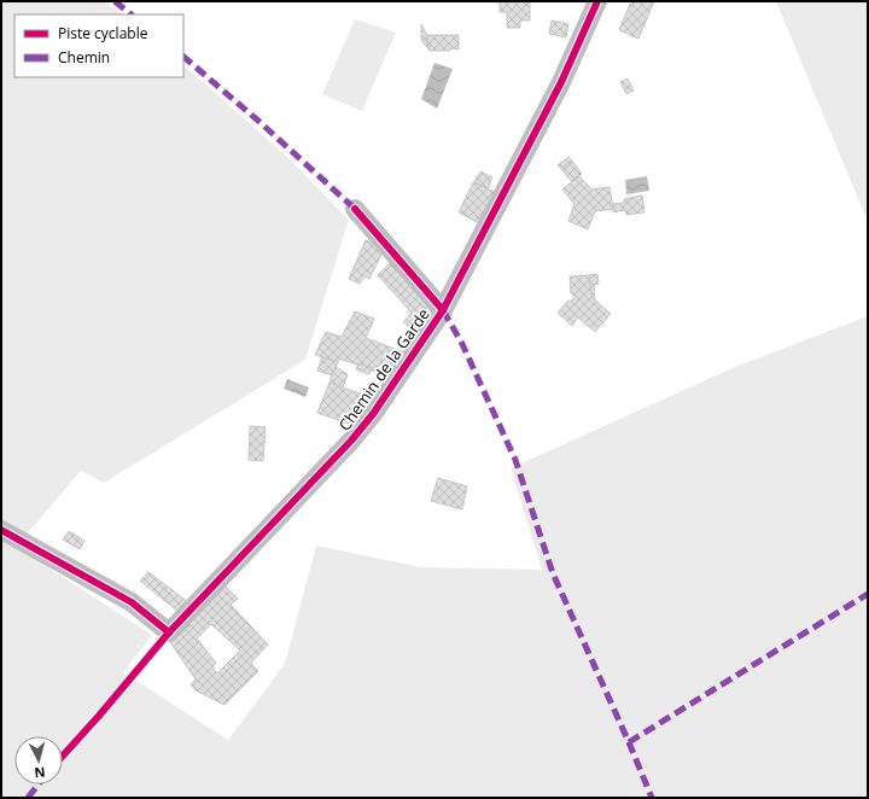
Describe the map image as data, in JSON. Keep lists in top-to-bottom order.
{
  "streets": {
    "street": ["Chemin de la Garde"]
  },
  "legend": ["Piste cyclable", "Chemin"],
  "north": "bottom"
}
